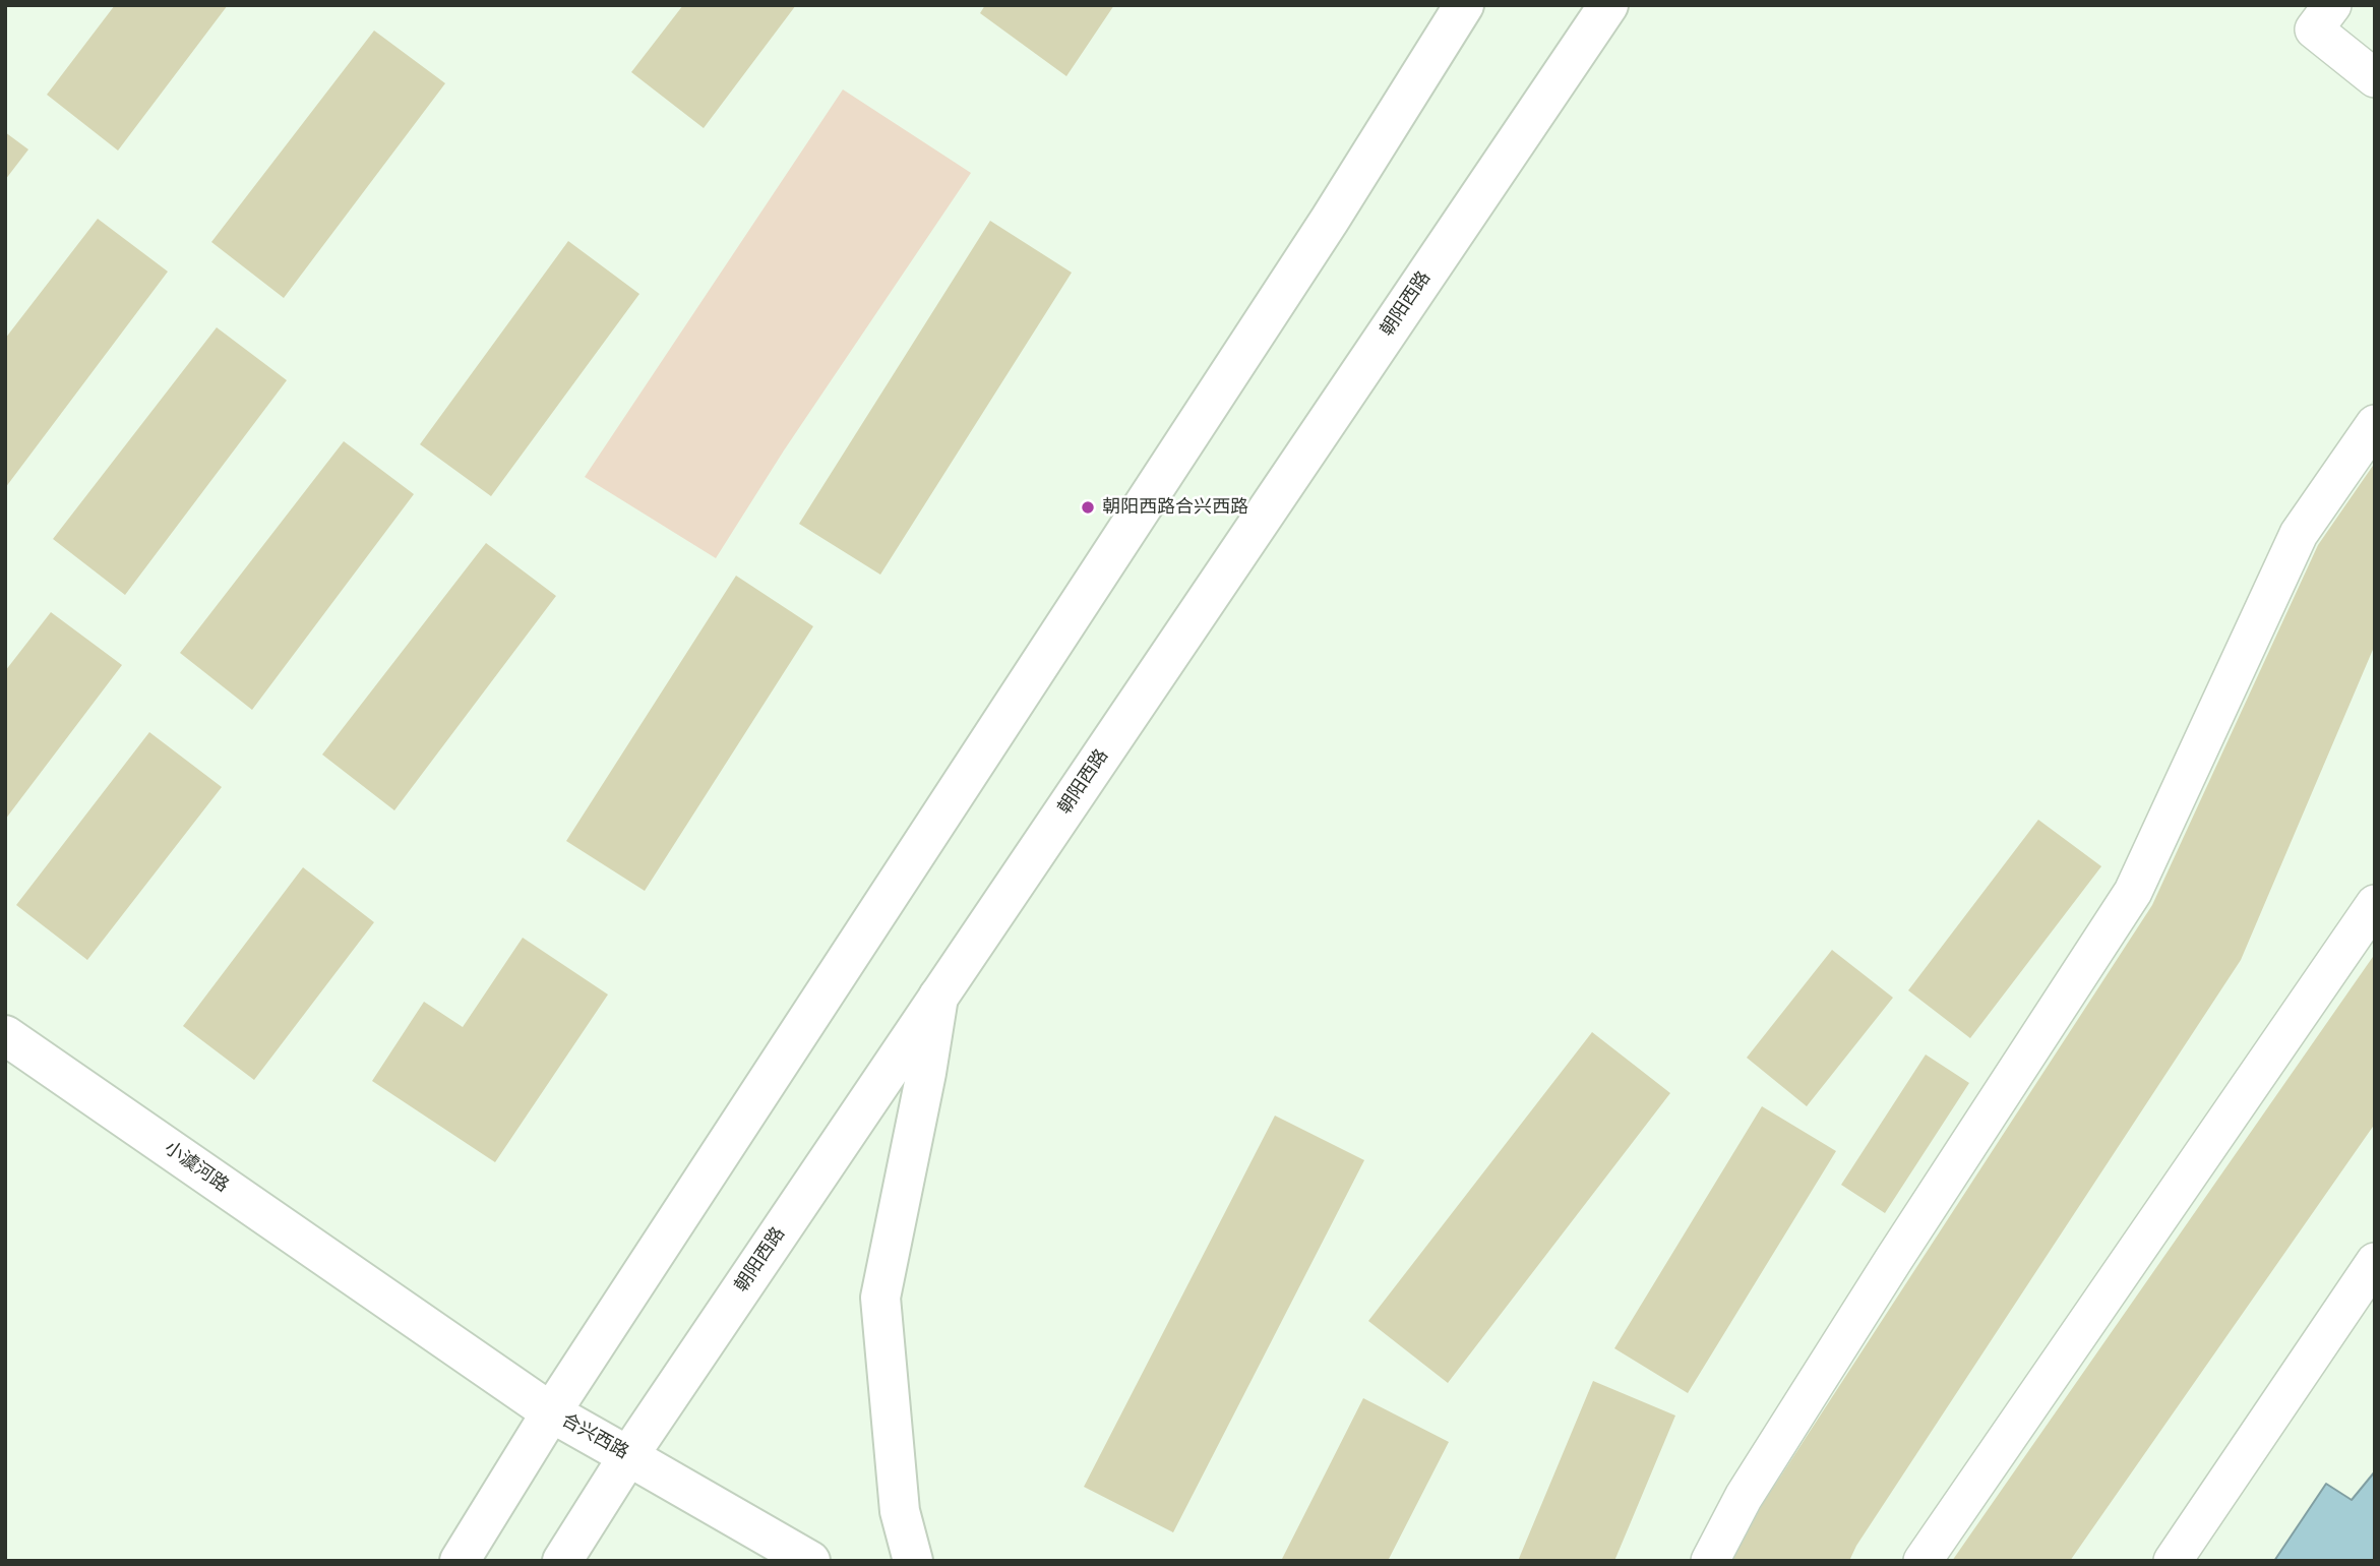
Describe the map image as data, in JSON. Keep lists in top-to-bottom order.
{
  "streets": {
    "main road": ["朝阳西路", "小澞河路", "合兴西路"]
  },
  "crossings": [
    ["朝阳西路", "合兴西路"],
    ["小澞河路", "合兴西路"]
  ],
  "places": ["朝阳西路合兴西路"]
}
